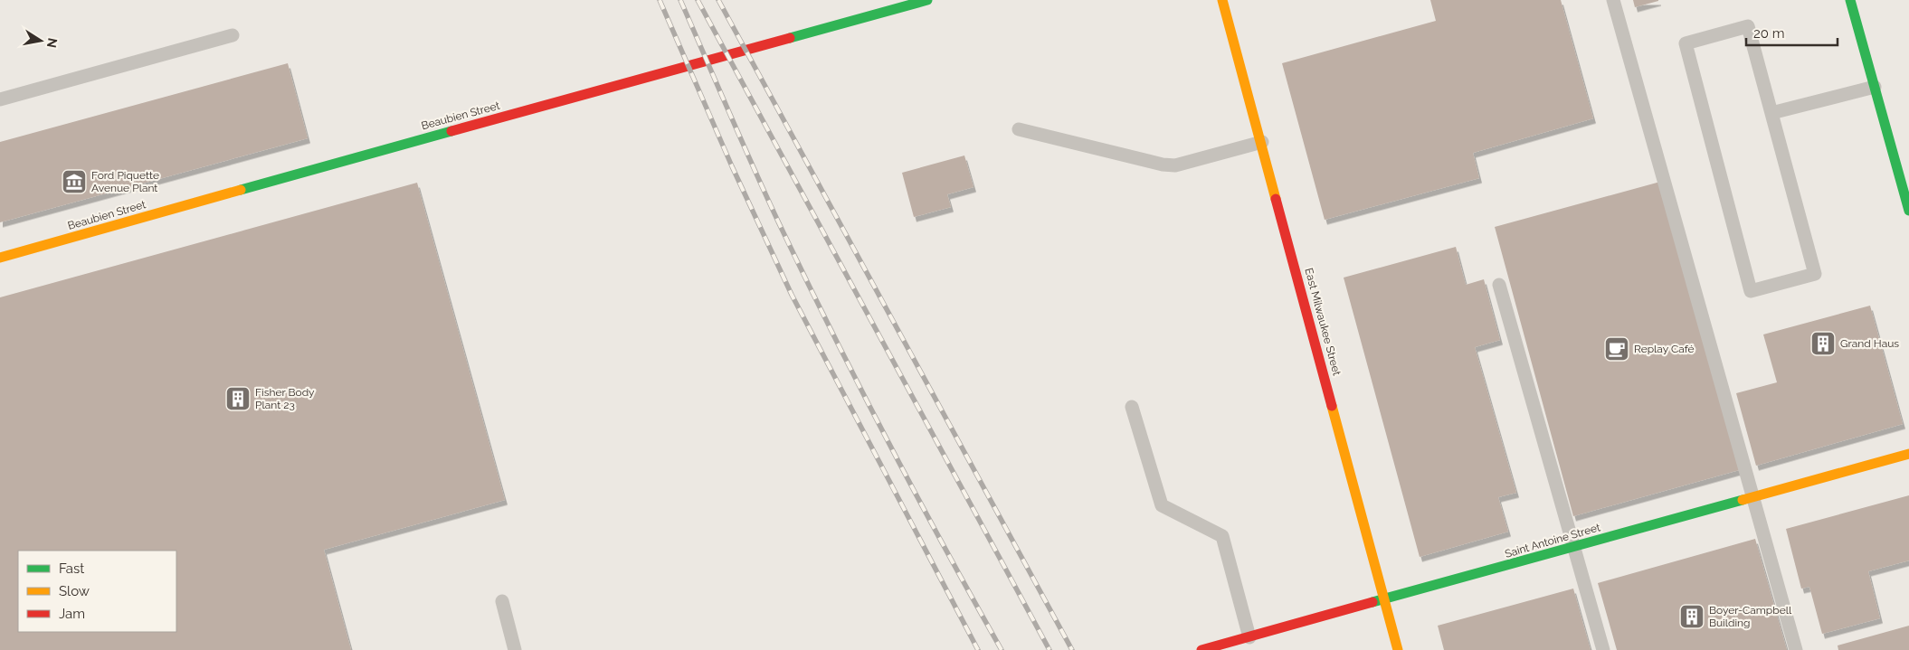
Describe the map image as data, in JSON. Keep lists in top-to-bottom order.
{
  "streets": {
    "street": ["Beaubien Street", "East Milwaukee Street", "Saint Antoine Street"]
  },
  "crossings": [
    ["East Milwaukee Street", "Saint Antoine Street"]
  ],
  "places": {
    "museum": ["Ford Piquette Avenue Plant"],
    "building": ["Grand Haus", "Fisher Body Plant 23", "Boyer-Campbell Building"],
    "cafe": ["Replay Café"]
  },
  "legend": ["Fast", "Slow", "Jam"],
  "scale_bar": "20 m",
  "north": "right"
}
